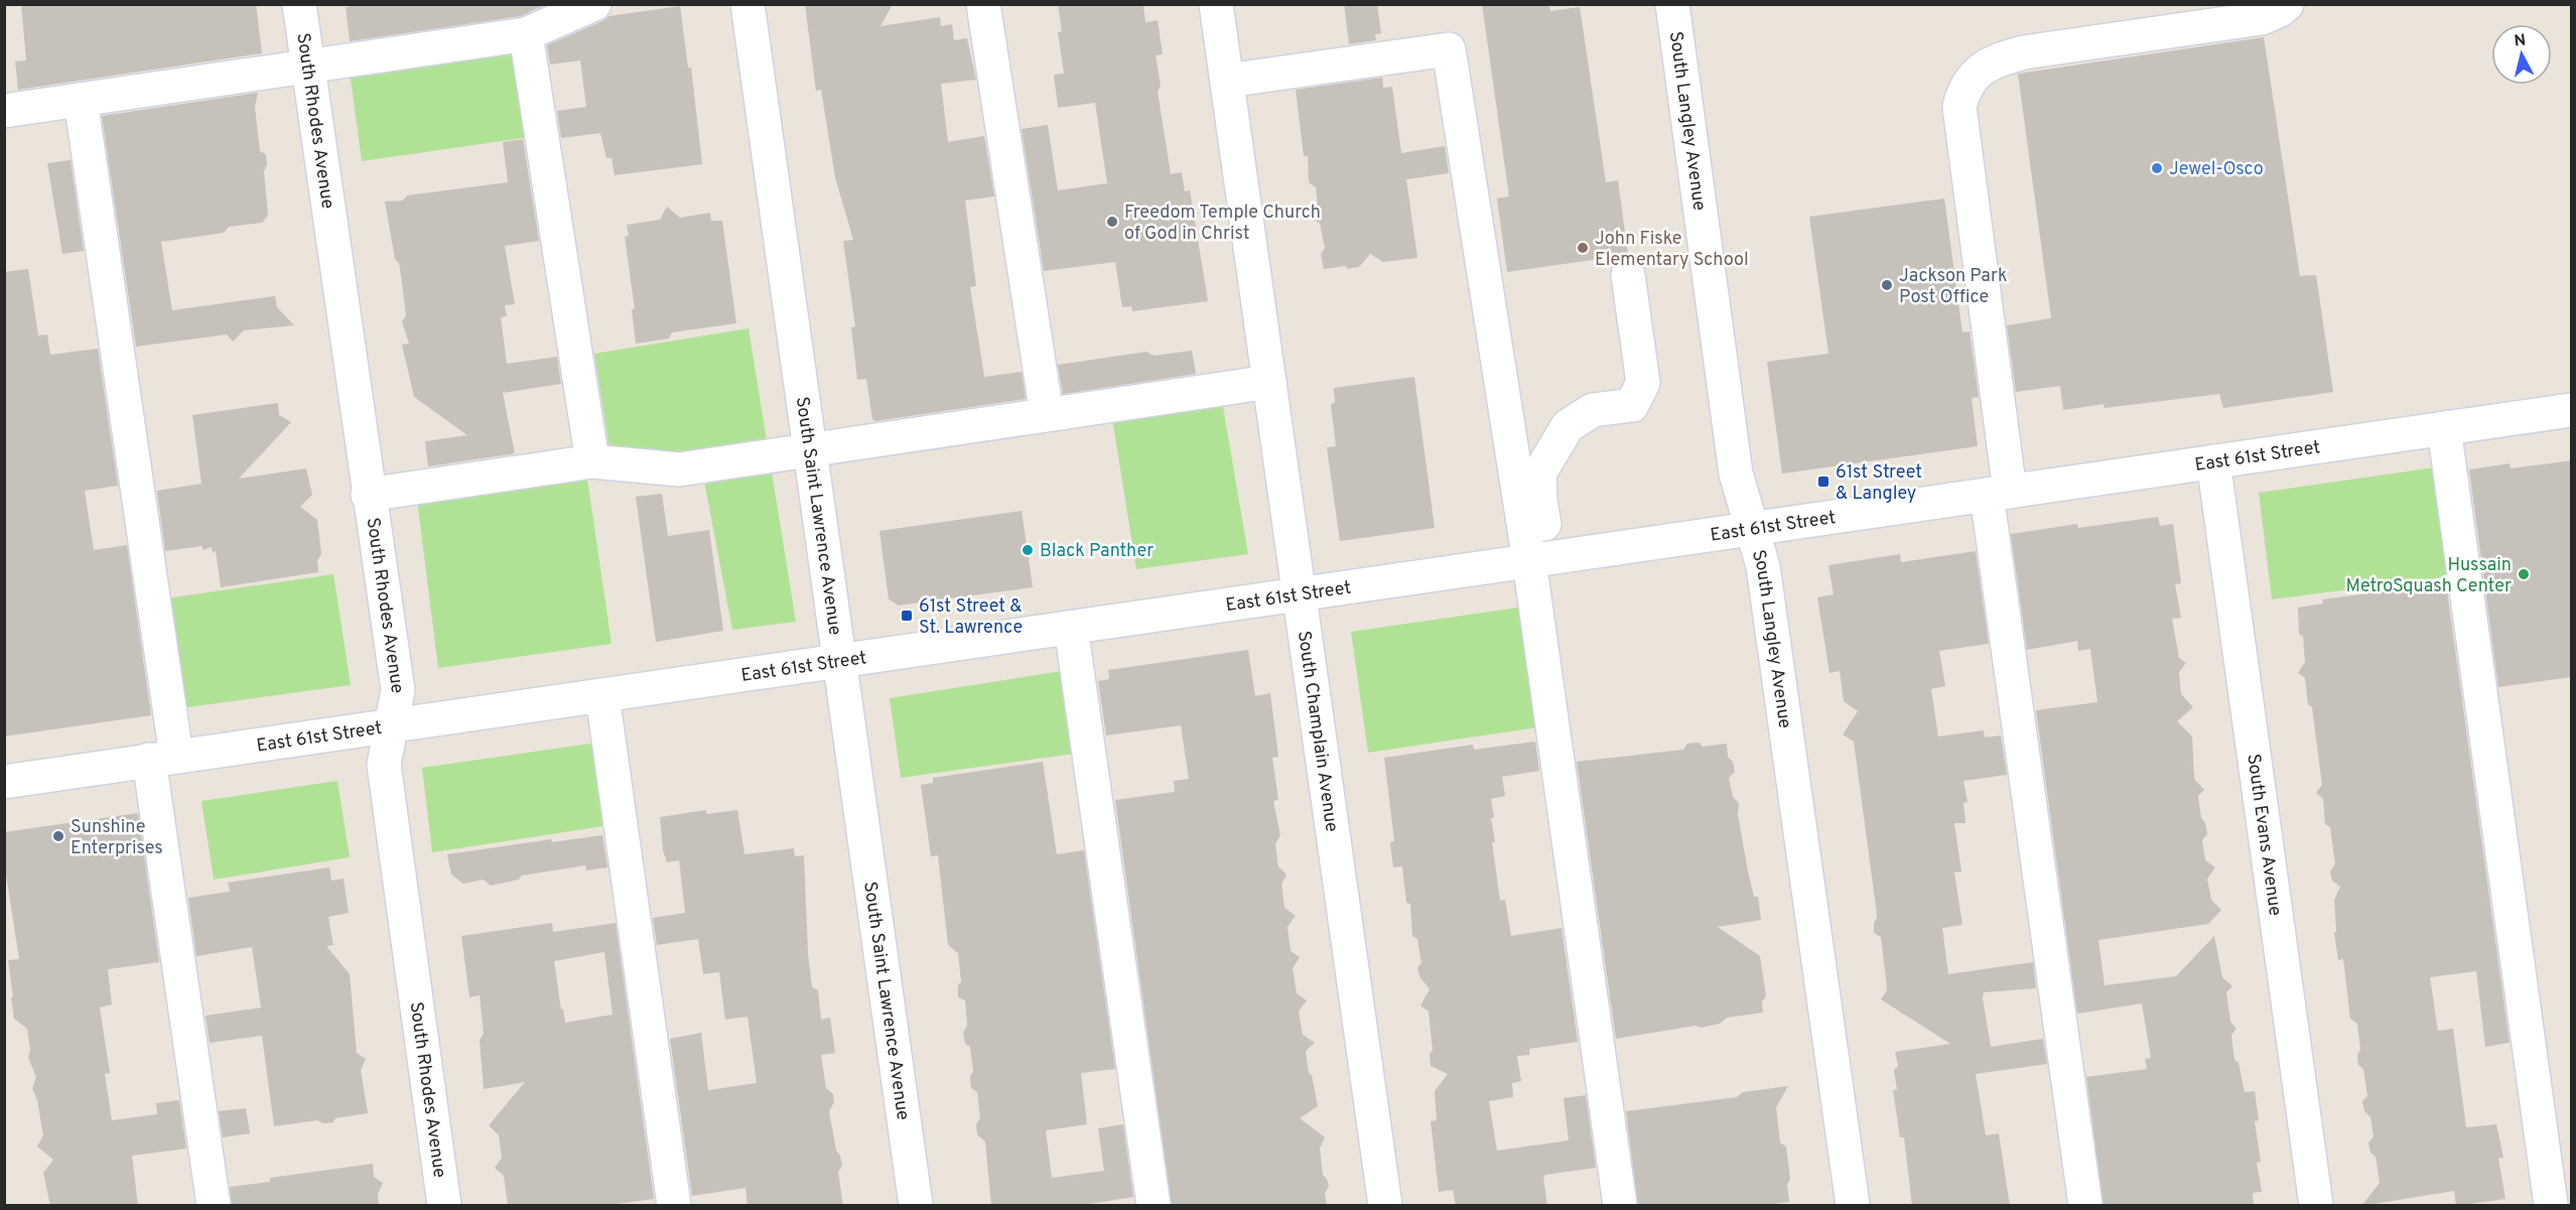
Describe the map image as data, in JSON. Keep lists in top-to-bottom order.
{
  "streets": {
    "street": [
      "South Rhodes Avenue",
      "South Langley Avenue",
      "East 61st Street",
      "South Saint Lawrence Avenue",
      "South Champlain Avenue",
      "South Evans Avenue"
    ]
  },
  "crossings": [
    ["South Rhodes Avenue", "East 61st Street"],
    ["South Langley Avenue", "East 61st Street"],
    ["East 61st Street", "South Saint Lawrence Avenue"],
    ["East 61st Street", "South Champlain Avenue"],
    ["East 61st Street", "South Evans Avenue"]
  ],
  "places": {
    "other": [
      "Jewel-Osco",
      "Freedom Temple Church of God in Christ",
      "John Fiske Elementary School",
      "Jackson Park Post Office",
      "Black Panther",
      "Hussain MetroSquash Center",
      "Sunshine Enterprises"
    ],
    "transit": ["61st Street & Langley", "61st Street & St. Lawrence"]
  },
  "north": "top"
}
